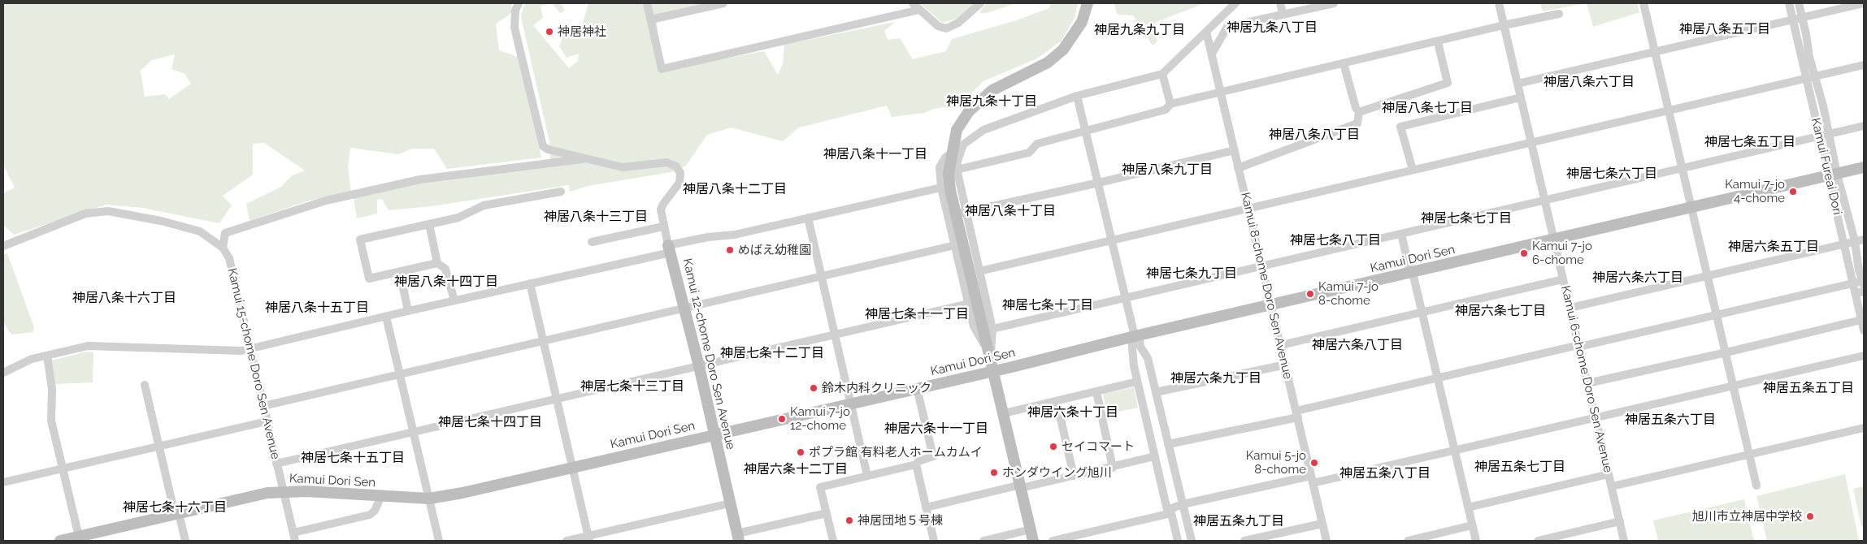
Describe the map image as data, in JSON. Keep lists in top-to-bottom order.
{
  "streets": {
    "street": [
      "Kamui Fureai Dori",
      "Kamui Dori Sen",
      "Kamui 8-chome Doro Sen Avenue",
      "Kamui 12-chome Doro Sen Avenue",
      "Kamui 15-chome Doro Sen Avenue",
      "Kamui 6-chome Doro Sen Avenue"
    ]
  },
  "crossings": [
    ["Kamui Fureai Dori", "Kamui Dori Sen"],
    ["Kamui Dori Sen", "Kamui 8-chome Doro Sen Avenue"],
    ["Kamui Dori Sen", "Kamui 12-chome Doro Sen Avenue"],
    ["Kamui Dori Sen", "Kamui 15-chome Doro Sen Avenue"],
    ["Kamui Dori Sen", "Kamui 6-chome Doro Sen Avenue"]
  ],
  "districts": [
    "神居九条八丁目",
    "神居八条五丁目",
    "神居九条九丁目",
    "神居八条六丁目",
    "神居九条十丁目",
    "神居八条七丁目",
    "神居八条八丁目",
    "神居七条五丁目",
    "神居八条十一丁目",
    "神居八条九丁目",
    "神居七条六丁目",
    "神居八条十二丁目",
    "神居八条十丁目",
    "神居八条十三丁目",
    "神居七条七丁目",
    "神居七条八丁目",
    "神居六条五丁目",
    "神居七条九丁目",
    "神居六条六丁目",
    "神居八条十四丁目",
    "神居八条十六丁目",
    "神居七条十丁目",
    "神居八条十五丁目",
    "神居六条七丁目",
    "神居七条十一丁目",
    "神居六条八丁目",
    "神居七条十二丁目",
    "神居六条九丁目",
    "神居七条十三丁目",
    "神居五条五丁目",
    "神居六条十丁目",
    "神居五条六丁目",
    "神居七条十四丁目",
    "神居六条十一丁目",
    "神居七条十五丁目",
    "神居五条七丁目",
    "神居六条十二丁目",
    "神居五条八丁目",
    "神居七条十六丁目",
    "神居五条九丁目"
  ],
  "places": [
    "神居神社",
    "Kamui 7-jo 4-chome",
    "めばえ幼稚園",
    "Kamui 7-jo 6-chome",
    "Kamui 7-jo 8-chome",
    "鈴木内科クリニック",
    "Kamui 7-jo 12-chome",
    "セイコマート",
    "ポプラ館 有料老人ホームカムイ",
    "Kamui 5-jo 8-chome",
    "ホンダウイング旭川",
    "旭川市立神居中学校",
    "神居団地５号棟"
  ]
}
